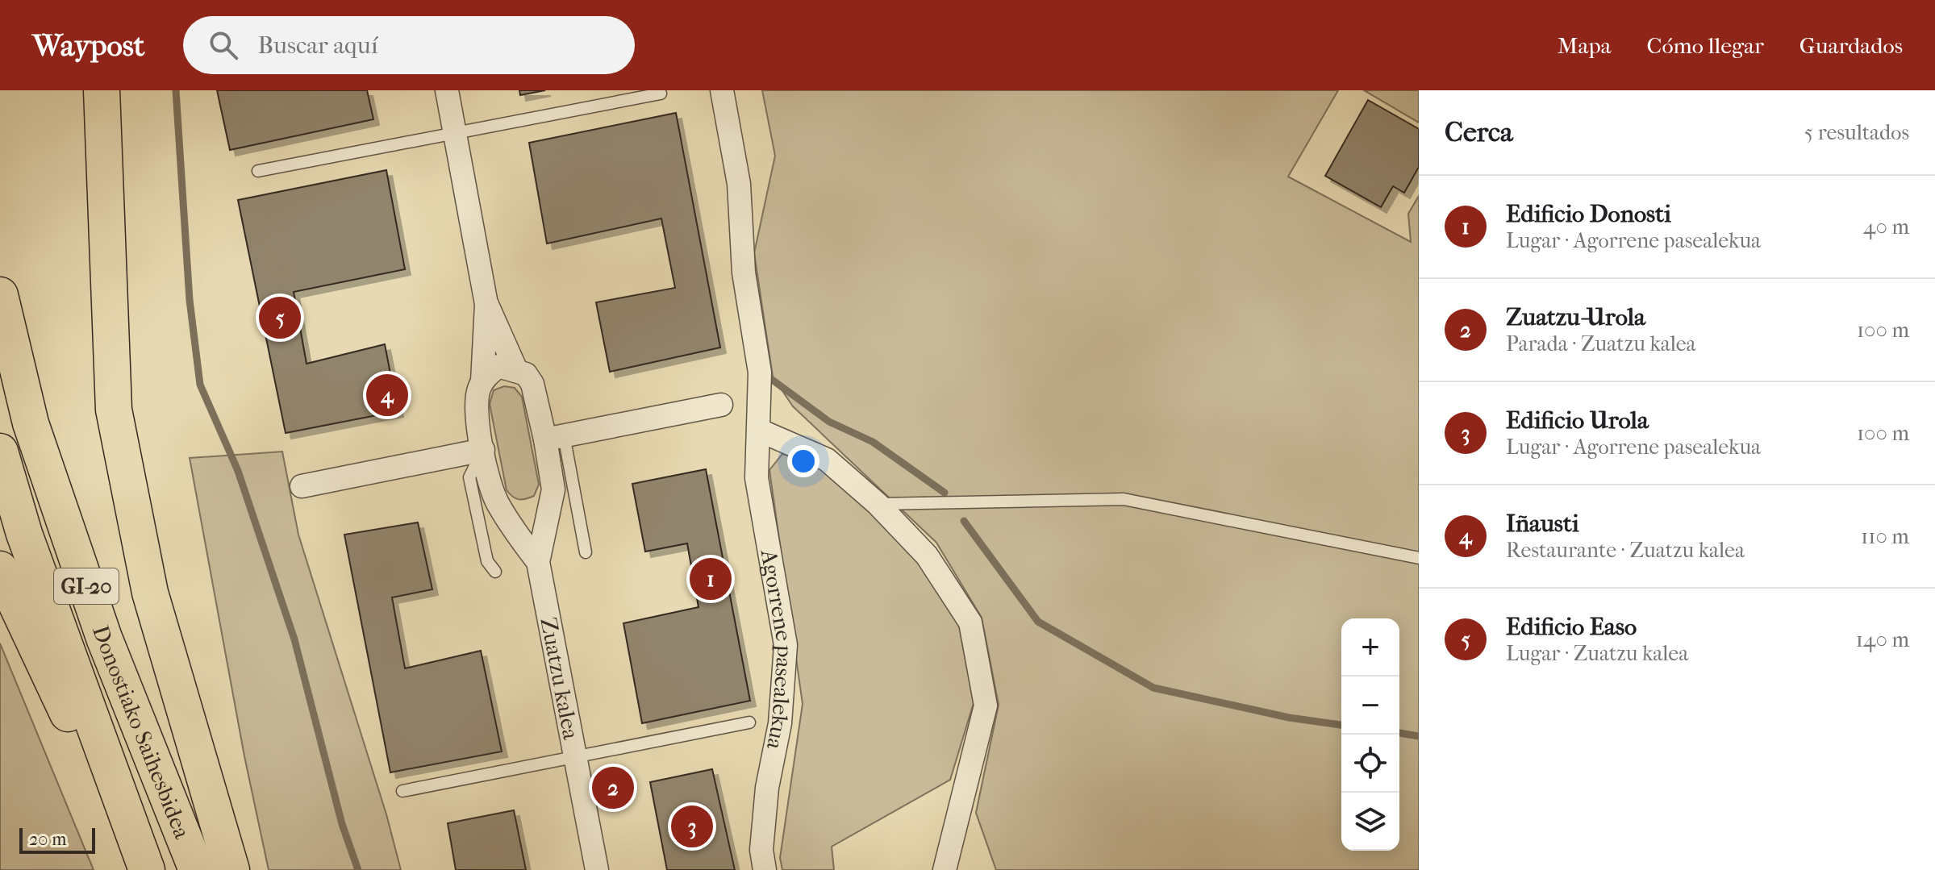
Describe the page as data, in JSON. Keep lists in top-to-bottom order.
{
  "streets": {
    "highway": ["GI-20", "Donostiako Saihesbidea"],
    "street": ["Agorrene pasealekua", "Zuatzu kalea"]
  },
  "scale_bar": "20 m",
  "page": {
    "header": "Waypost",
    "search": "Buscar aquí",
    "nav": ["Mapa", "Cómo llegar", "Guardados"],
    "heading": ["Cerca", "5 resultados"],
    "list": [
      {
        "mark": "1",
        "name": "Edificio Donosti",
        "note": "Lugar · Agorrene pasealekua",
        "value": "40 m"
      },
      {
        "mark": "2",
        "name": "Zuatzu-Urola",
        "note": "Parada · Zuatzu kalea",
        "value": "100 m"
      },
      {
        "mark": "3",
        "name": "Edificio Urola",
        "note": "Lugar · Agorrene pasealekua",
        "value": "100 m"
      },
      {
        "mark": "4",
        "name": "Iñausti",
        "note": "Restaurante · Zuatzu kalea",
        "value": "110 m"
      },
      {
        "mark": "5",
        "name": "Edificio Easo",
        "note": "Lugar · Zuatzu kalea",
        "value": "140 m"
      }
    ],
    "pins": [
      "5",
      "4",
      "1",
      "2",
      "3"
    ],
    "map_buttons": ["+", "−"],
    "scale": "20 m"
  }
}
